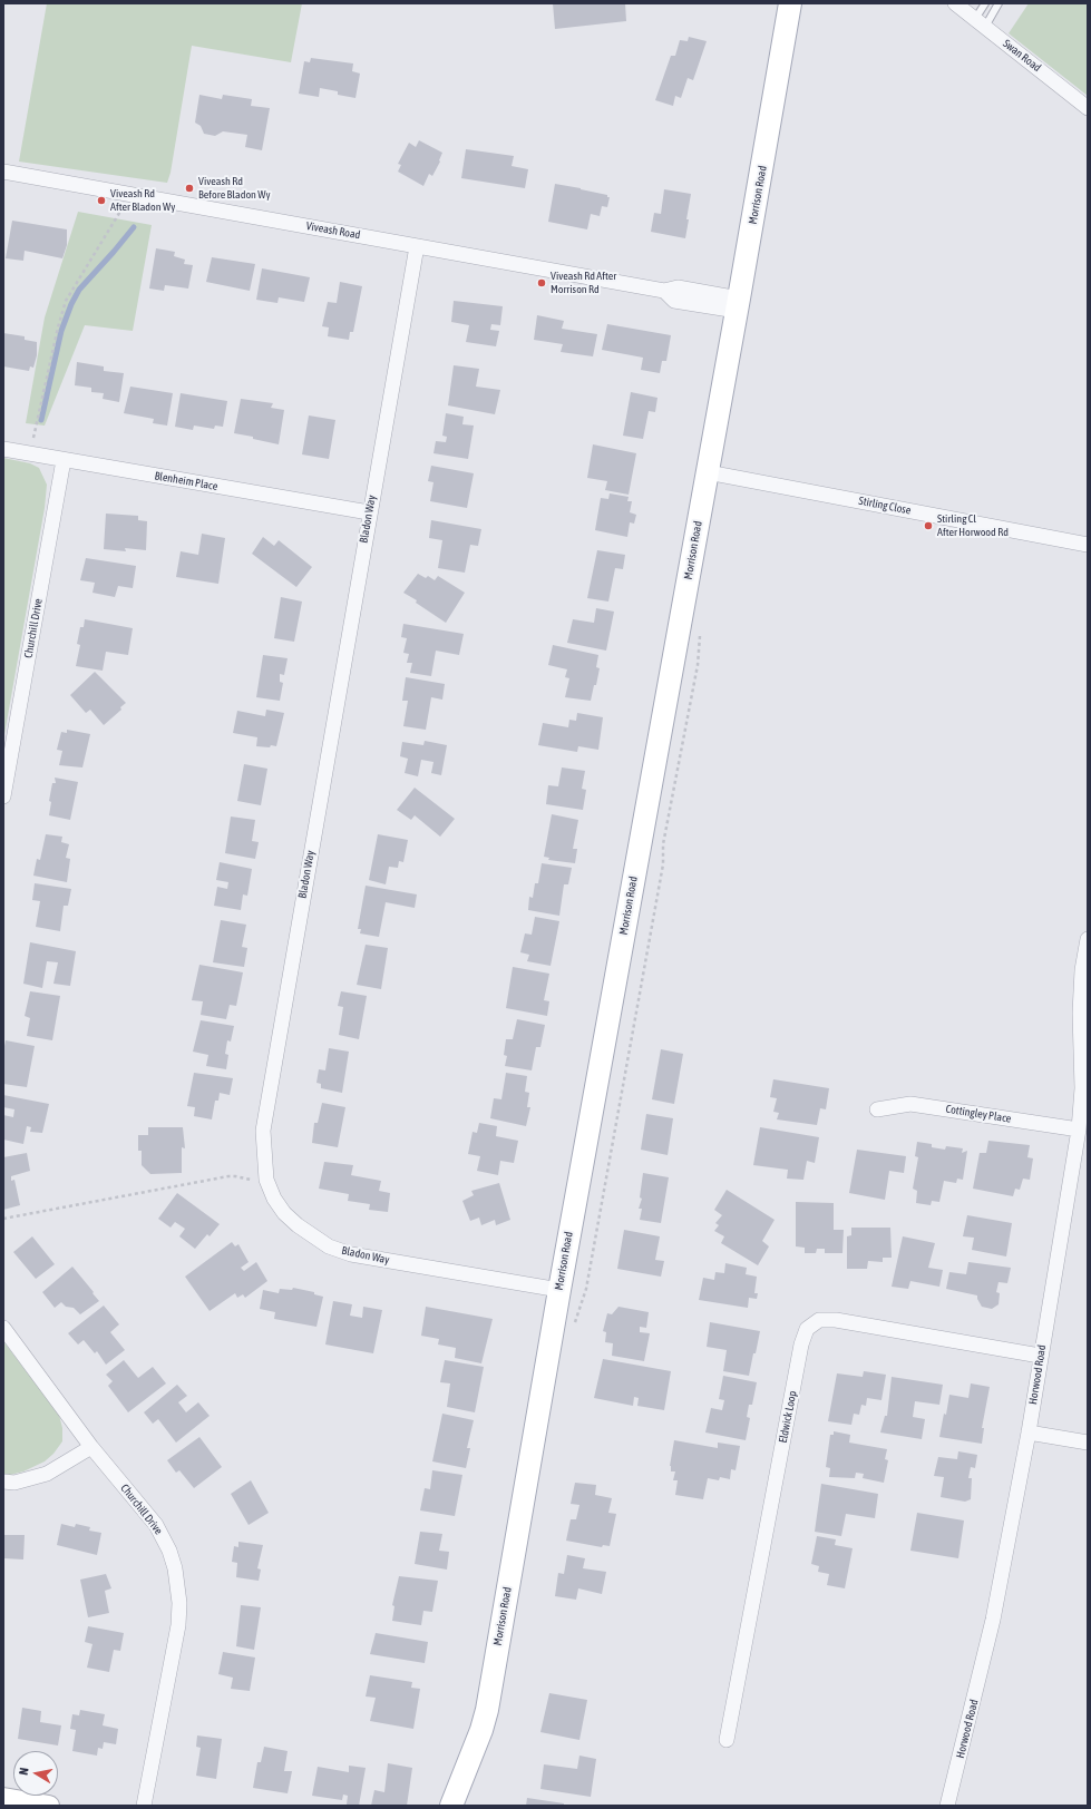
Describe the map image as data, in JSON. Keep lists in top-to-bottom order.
{
  "streets": {
    "main road": ["Morrison Road"],
    "street": [
      "Swan Road",
      "Viveash Road",
      "Blenheim Place",
      "Stirling Close",
      "Bladon Way",
      "Churchill Drive",
      "Cottingley Place",
      "Horwood Road",
      "Eldwick Loop"
    ]
  },
  "crossings": [
    ["Morrison Road", "Viveash Road"],
    ["Morrison Road", "Stirling Close"],
    ["Morrison Road", "Bladon Way"],
    ["Viveash Road", "Bladon Way"],
    ["Blenheim Place", "Bladon Way"],
    ["Blenheim Place", "Churchill Drive"],
    ["Cottingley Place", "Horwood Road"],
    ["Horwood Road", "Eldwick Loop"]
  ],
  "places": [
    "Viveash Rd Before Bladon Wy",
    "Viveash Rd After Bladon Wy",
    "Viveash Rd After Morrison Rd",
    "Stirling Cl After Horwood Rd"
  ],
  "north": "left"
}
